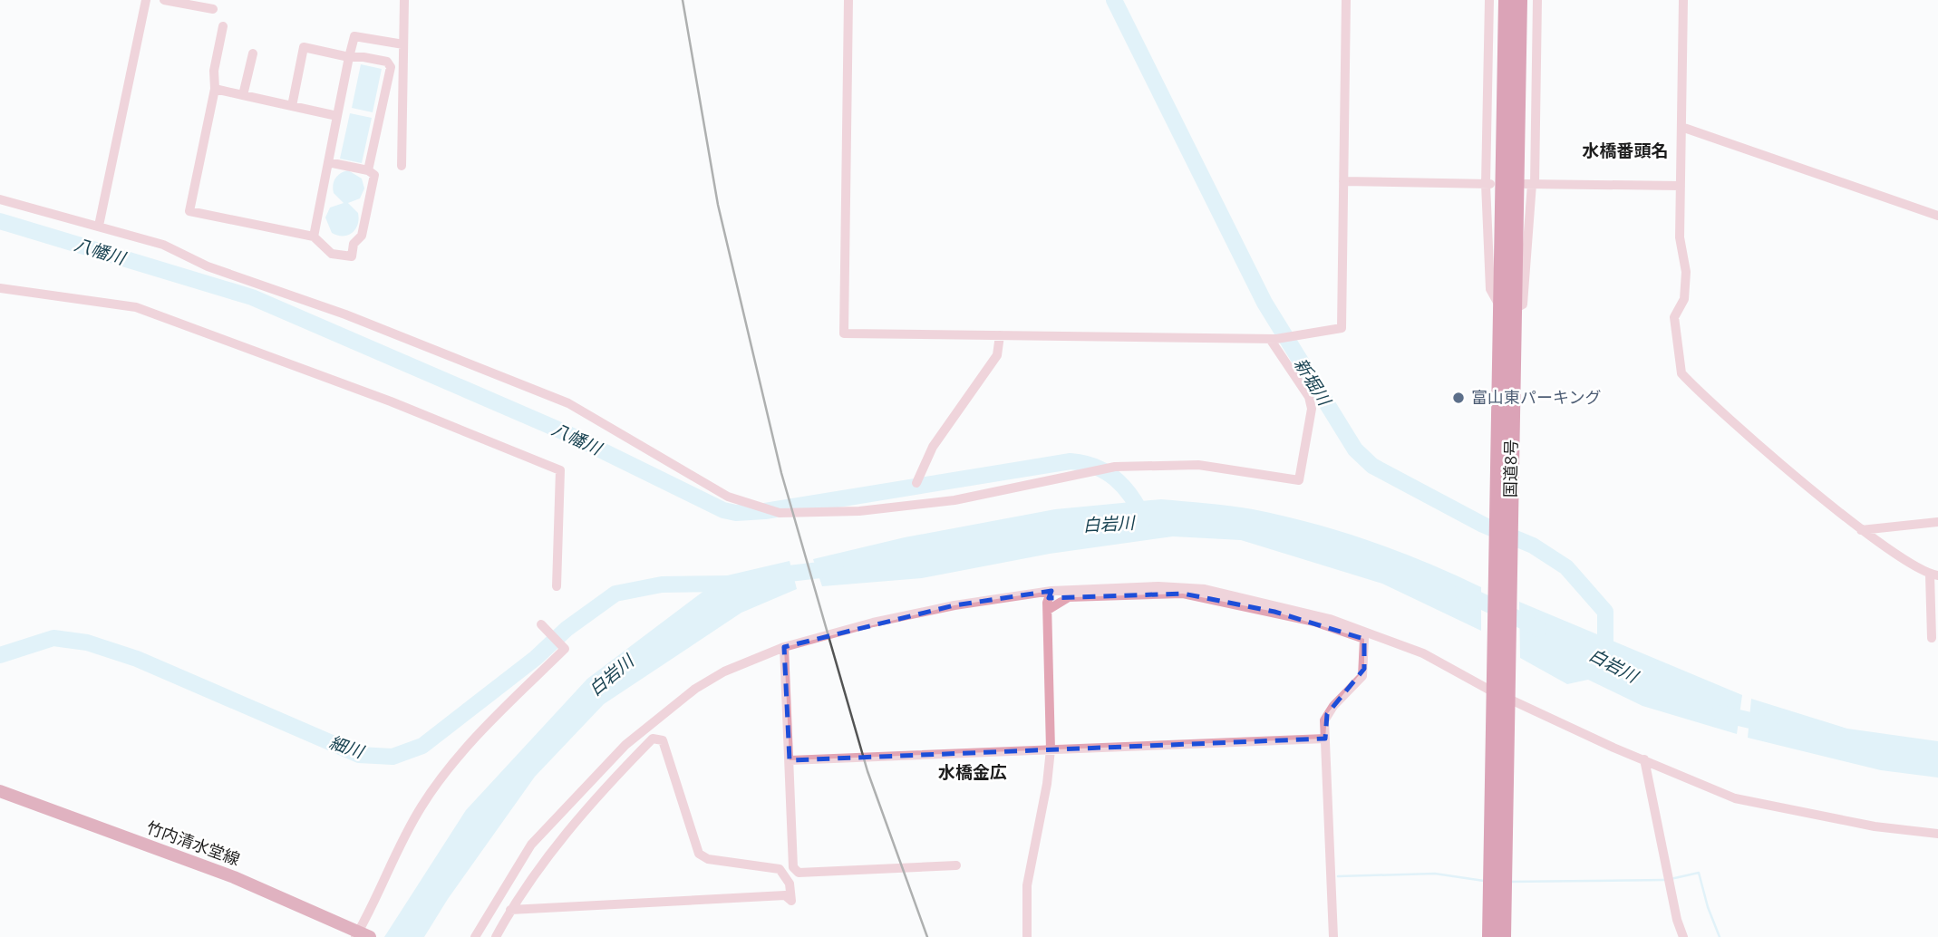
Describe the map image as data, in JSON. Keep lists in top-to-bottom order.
{
  "streets": {
    "highway": ["国道8号"],
    "main road": ["竹内清水堂線"]
  },
  "districts": ["水橋番頭名", "水橋金広"],
  "water": [
    "八幡川",
    "新堀川",
    "白岩川",
    "細川"
  ],
  "places": ["富山東パーキング"]
}
